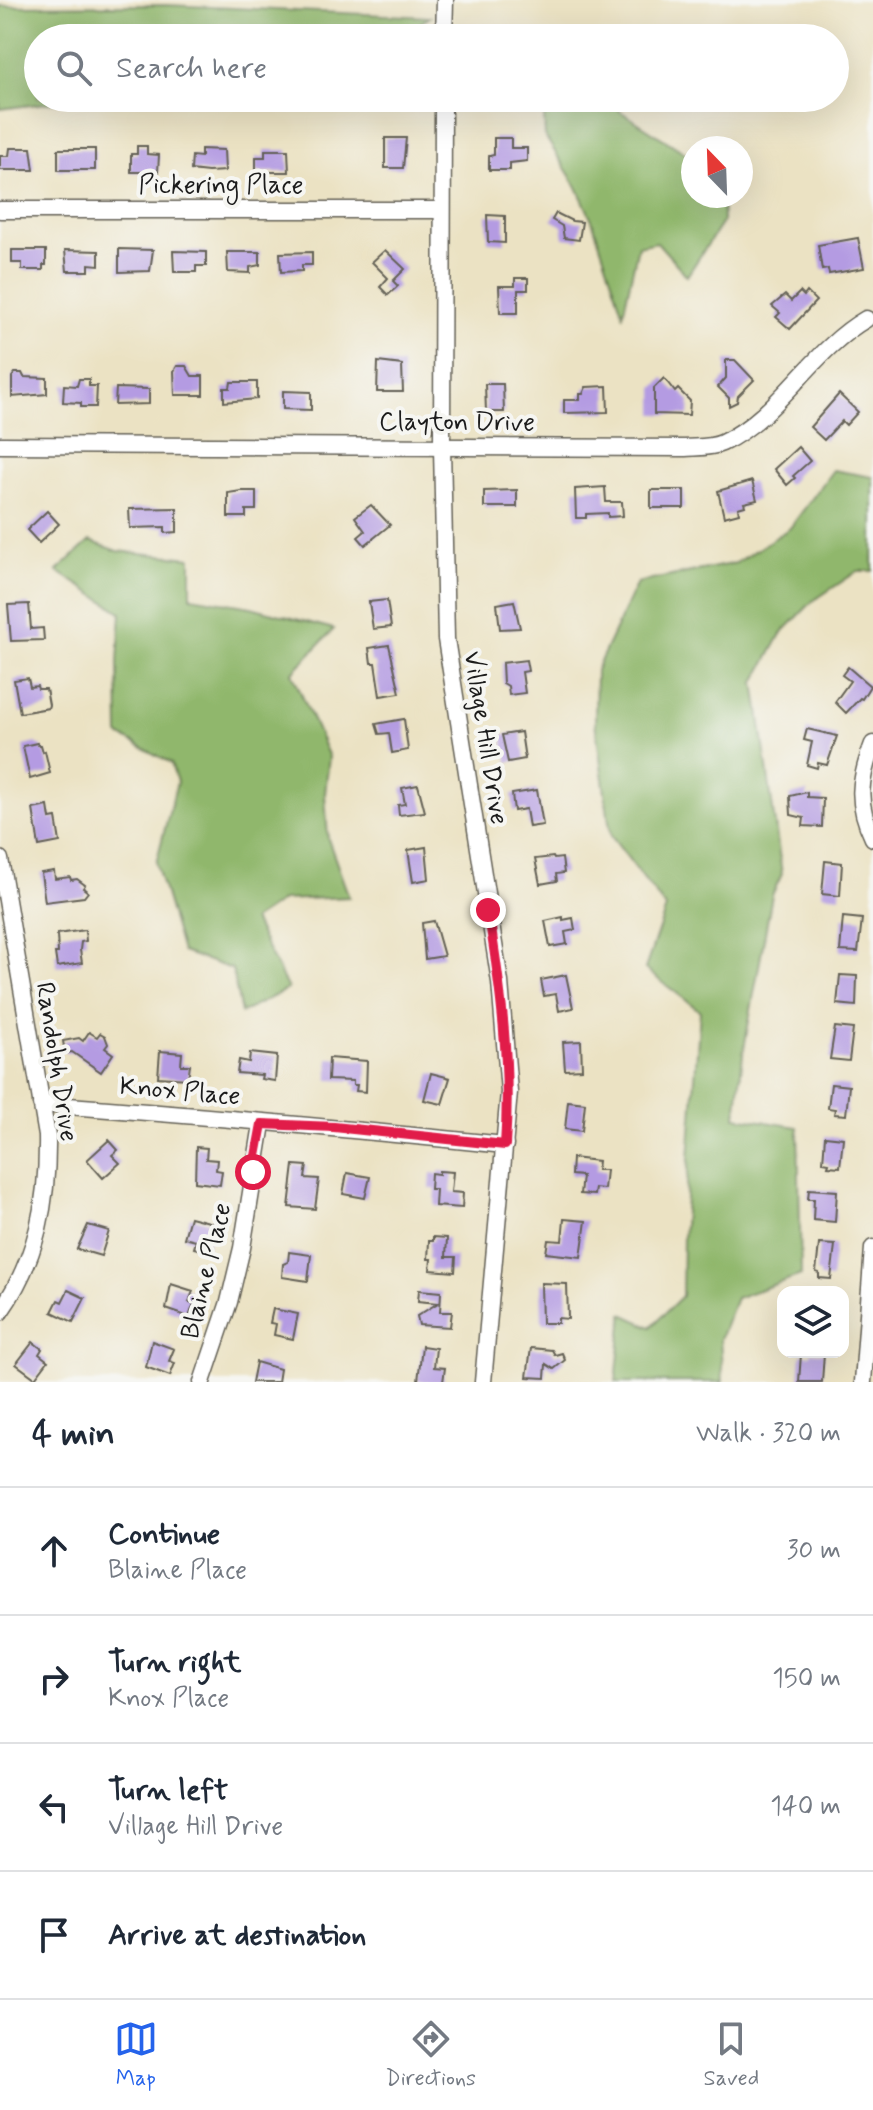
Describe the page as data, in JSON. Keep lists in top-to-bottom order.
{
  "streets": {
    "street": [
      "Pickering Place",
      "Clayton Drive",
      "Village Hill Drive",
      "Randolph Drive",
      "Knox Place",
      "Blaine Place"
    ]
  },
  "crossings": [
    ["Pickering Place", "Village Hill Drive"],
    ["Clayton Drive", "Village Hill Drive"],
    ["Village Hill Drive", "Knox Place"],
    ["Randolph Drive", "Knox Place"],
    ["Knox Place", "Blaine Place"]
  ],
  "north": "top left",
  "page": {
    "search": "Search here",
    "heading": ["4 min", "Walk · 320 m"],
    "list": [
      ["Continue", "Blaine Place", "30 m"],
      ["Turn right", "Knox Place", "150 m"],
      ["Turn left", "Village Hill Drive", "140 m"],
      "Arrive at destination"
    ],
    "nav": ["Map", "Directions", "Saved"]
  }
}
